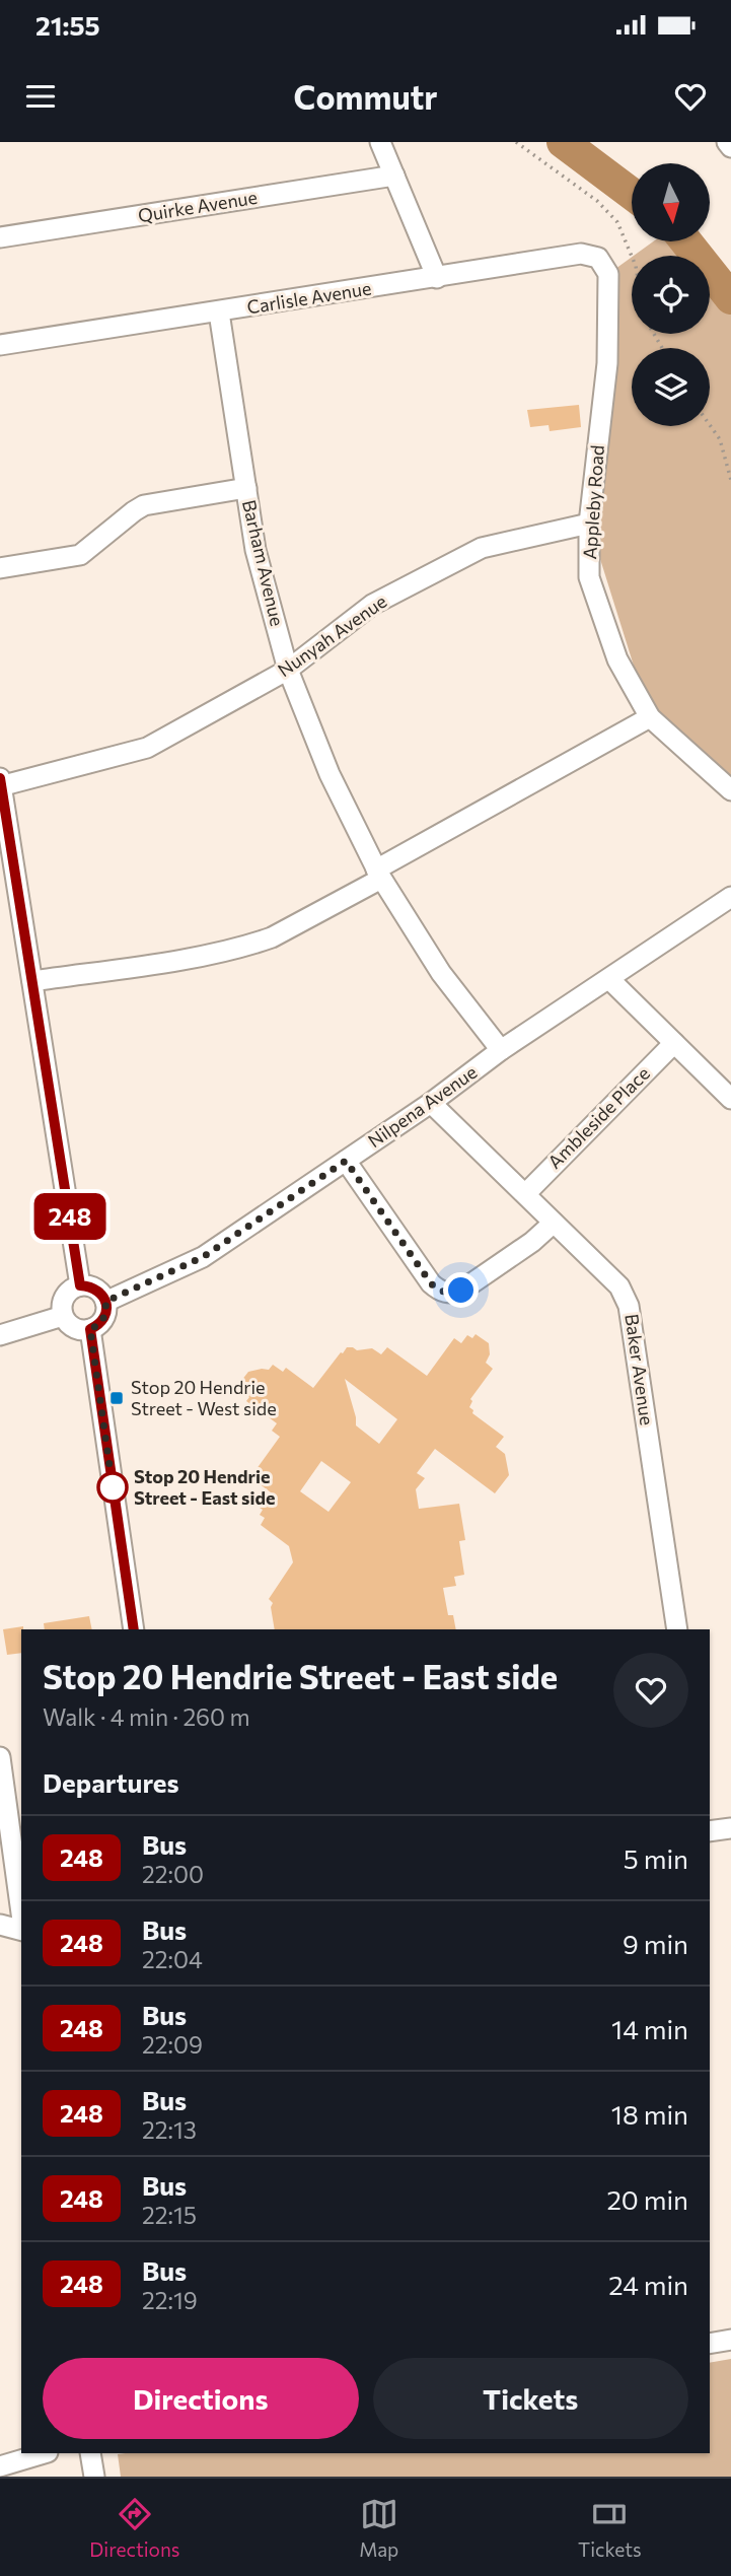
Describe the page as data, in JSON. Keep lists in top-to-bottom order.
{
  "streets": {
    "street": [
      "Quirke Avenue",
      "Carlisle Avenue",
      "Appleby Road",
      "Barham Avenue",
      "Nunyah Avenue",
      "Nilpena Avenue",
      "Ambleside Place",
      "Baker Avenue"
    ]
  },
  "crossings": [
    ["Carlisle Avenue", "Appleby Road"],
    ["Carlisle Avenue", "Barham Avenue"],
    ["Appleby Road", "Nunyah Avenue"],
    ["Barham Avenue", "Nunyah Avenue"],
    ["Barham Avenue", "Nilpena Avenue"],
    ["Nilpena Avenue", "Baker Avenue"],
    ["Ambleside Place", "Baker Avenue"]
  ],
  "places": {
    "transit": ["Stop 20 Hendrie Street - West side"],
    "other": ["Stop 20 Hendrie Street - East side"]
  },
  "lines": ["bus line 248"],
  "north": "bottom",
  "page": {
    "status": "21:55",
    "header": "Commutr",
    "on_map": "248",
    "heading": [
      ["Stop 20 Hendrie Street - East side", "Walk · 4 min · 260 m"],
      "Departures"
    ],
    "list": [
      {
        "mark": "248",
        "name": "Bus",
        "note": "22:00",
        "value": "5 min"
      },
      {
        "mark": "248",
        "name": "Bus",
        "note": "22:04",
        "value": "9 min"
      },
      {
        "mark": "248",
        "name": "Bus",
        "note": "22:09",
        "value": "14 min"
      },
      {
        "mark": "248",
        "name": "Bus",
        "note": "22:13",
        "value": "18 min"
      },
      {
        "mark": "248",
        "name": "Bus",
        "note": "22:15",
        "value": "20 min"
      },
      {
        "mark": "248",
        "name": "Bus",
        "note": "22:19",
        "value": "24 min"
      }
    ],
    "buttons": ["Directions", "Tickets"],
    "tabs": ["Directions", "Map", "Tickets"]
  }
}
